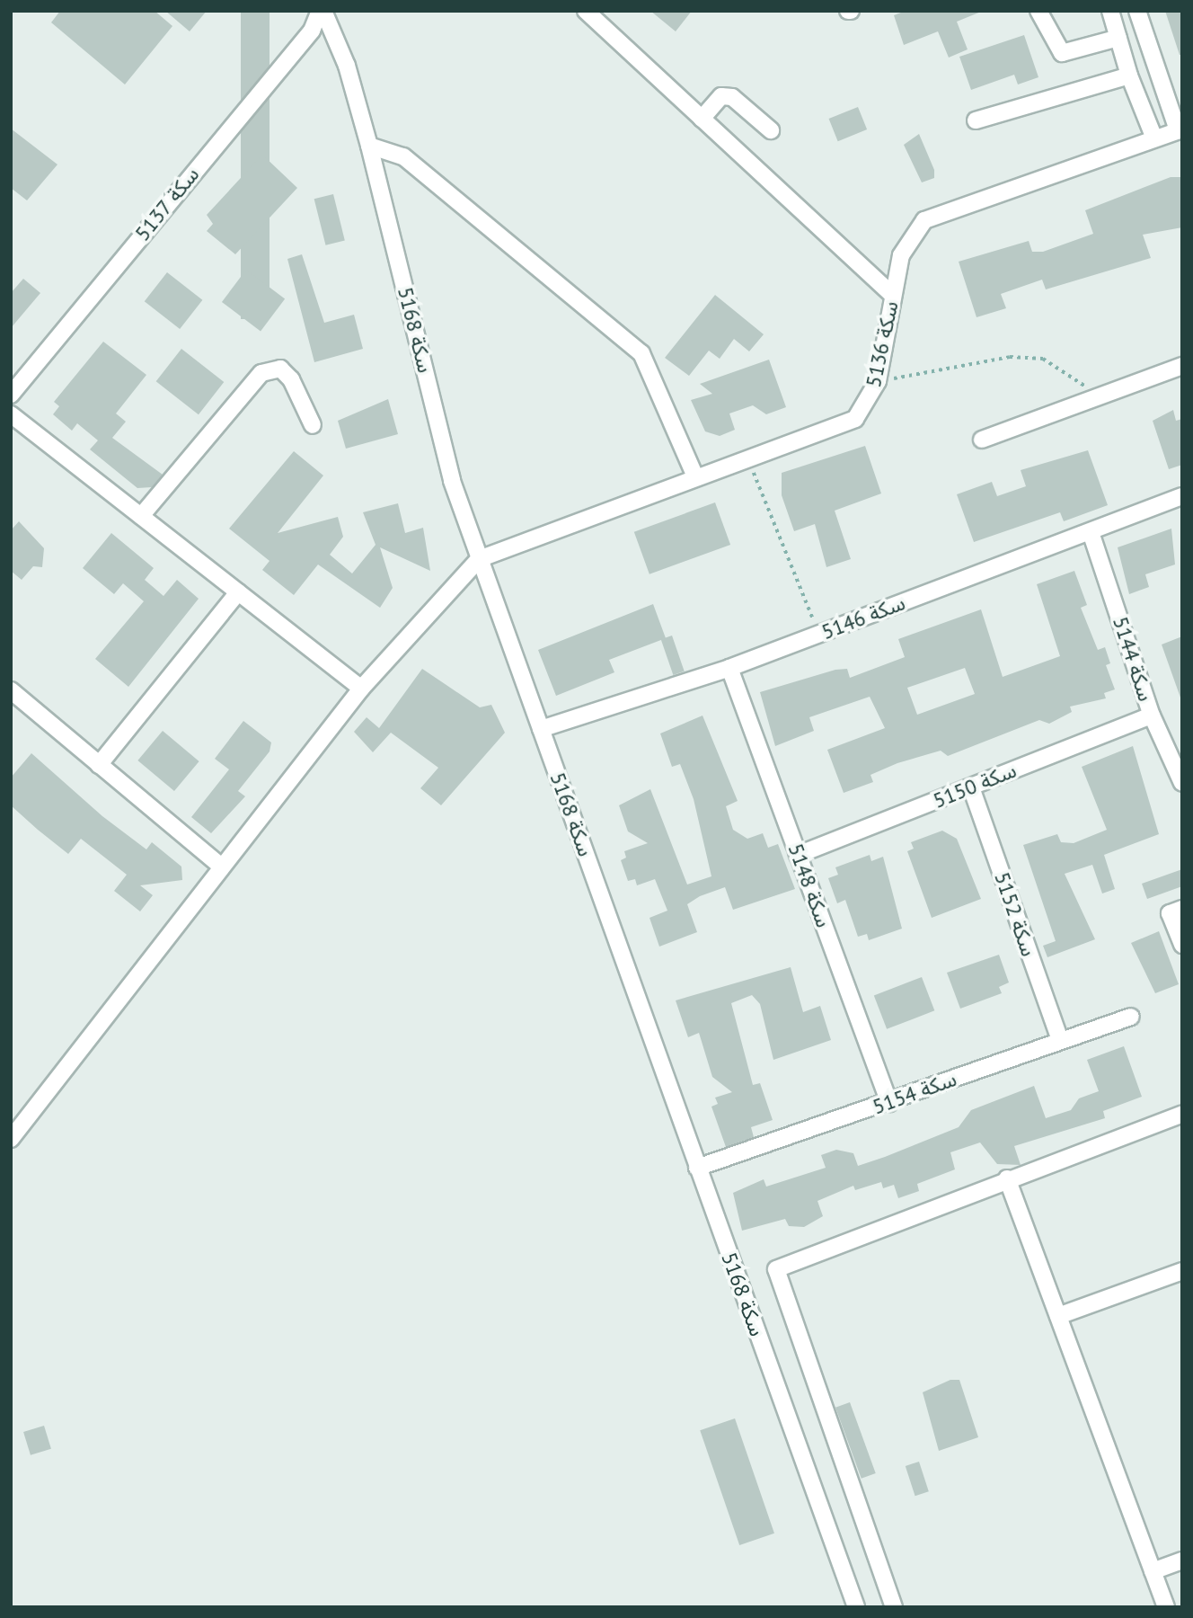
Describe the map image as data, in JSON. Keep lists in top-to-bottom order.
{
  "streets": {
    "street": [
      "سكة 5137",
      "سكة 5168",
      "سكة 5136",
      "سكة 5146",
      "سكة 5144",
      "سكة 5150",
      "سكة 5148",
      "سكة 5152",
      "سكة 5154"
    ]
  },
  "crossings": [
    ["سكة 5137", "سكة 5168"],
    ["سكة 5168", "سكة 5136"],
    ["سكة 5168", "سكة 5146"],
    ["سكة 5168", "سكة 5154"],
    ["سكة 5146", "سكة 5144"],
    ["سكة 5146", "سكة 5148"],
    ["سكة 5144", "سكة 5150"],
    ["سكة 5150", "سكة 5148"],
    ["سكة 5150", "سكة 5152"],
    ["سكة 5148", "سكة 5154"],
    ["سكة 5152", "سكة 5154"]
  ]
}
